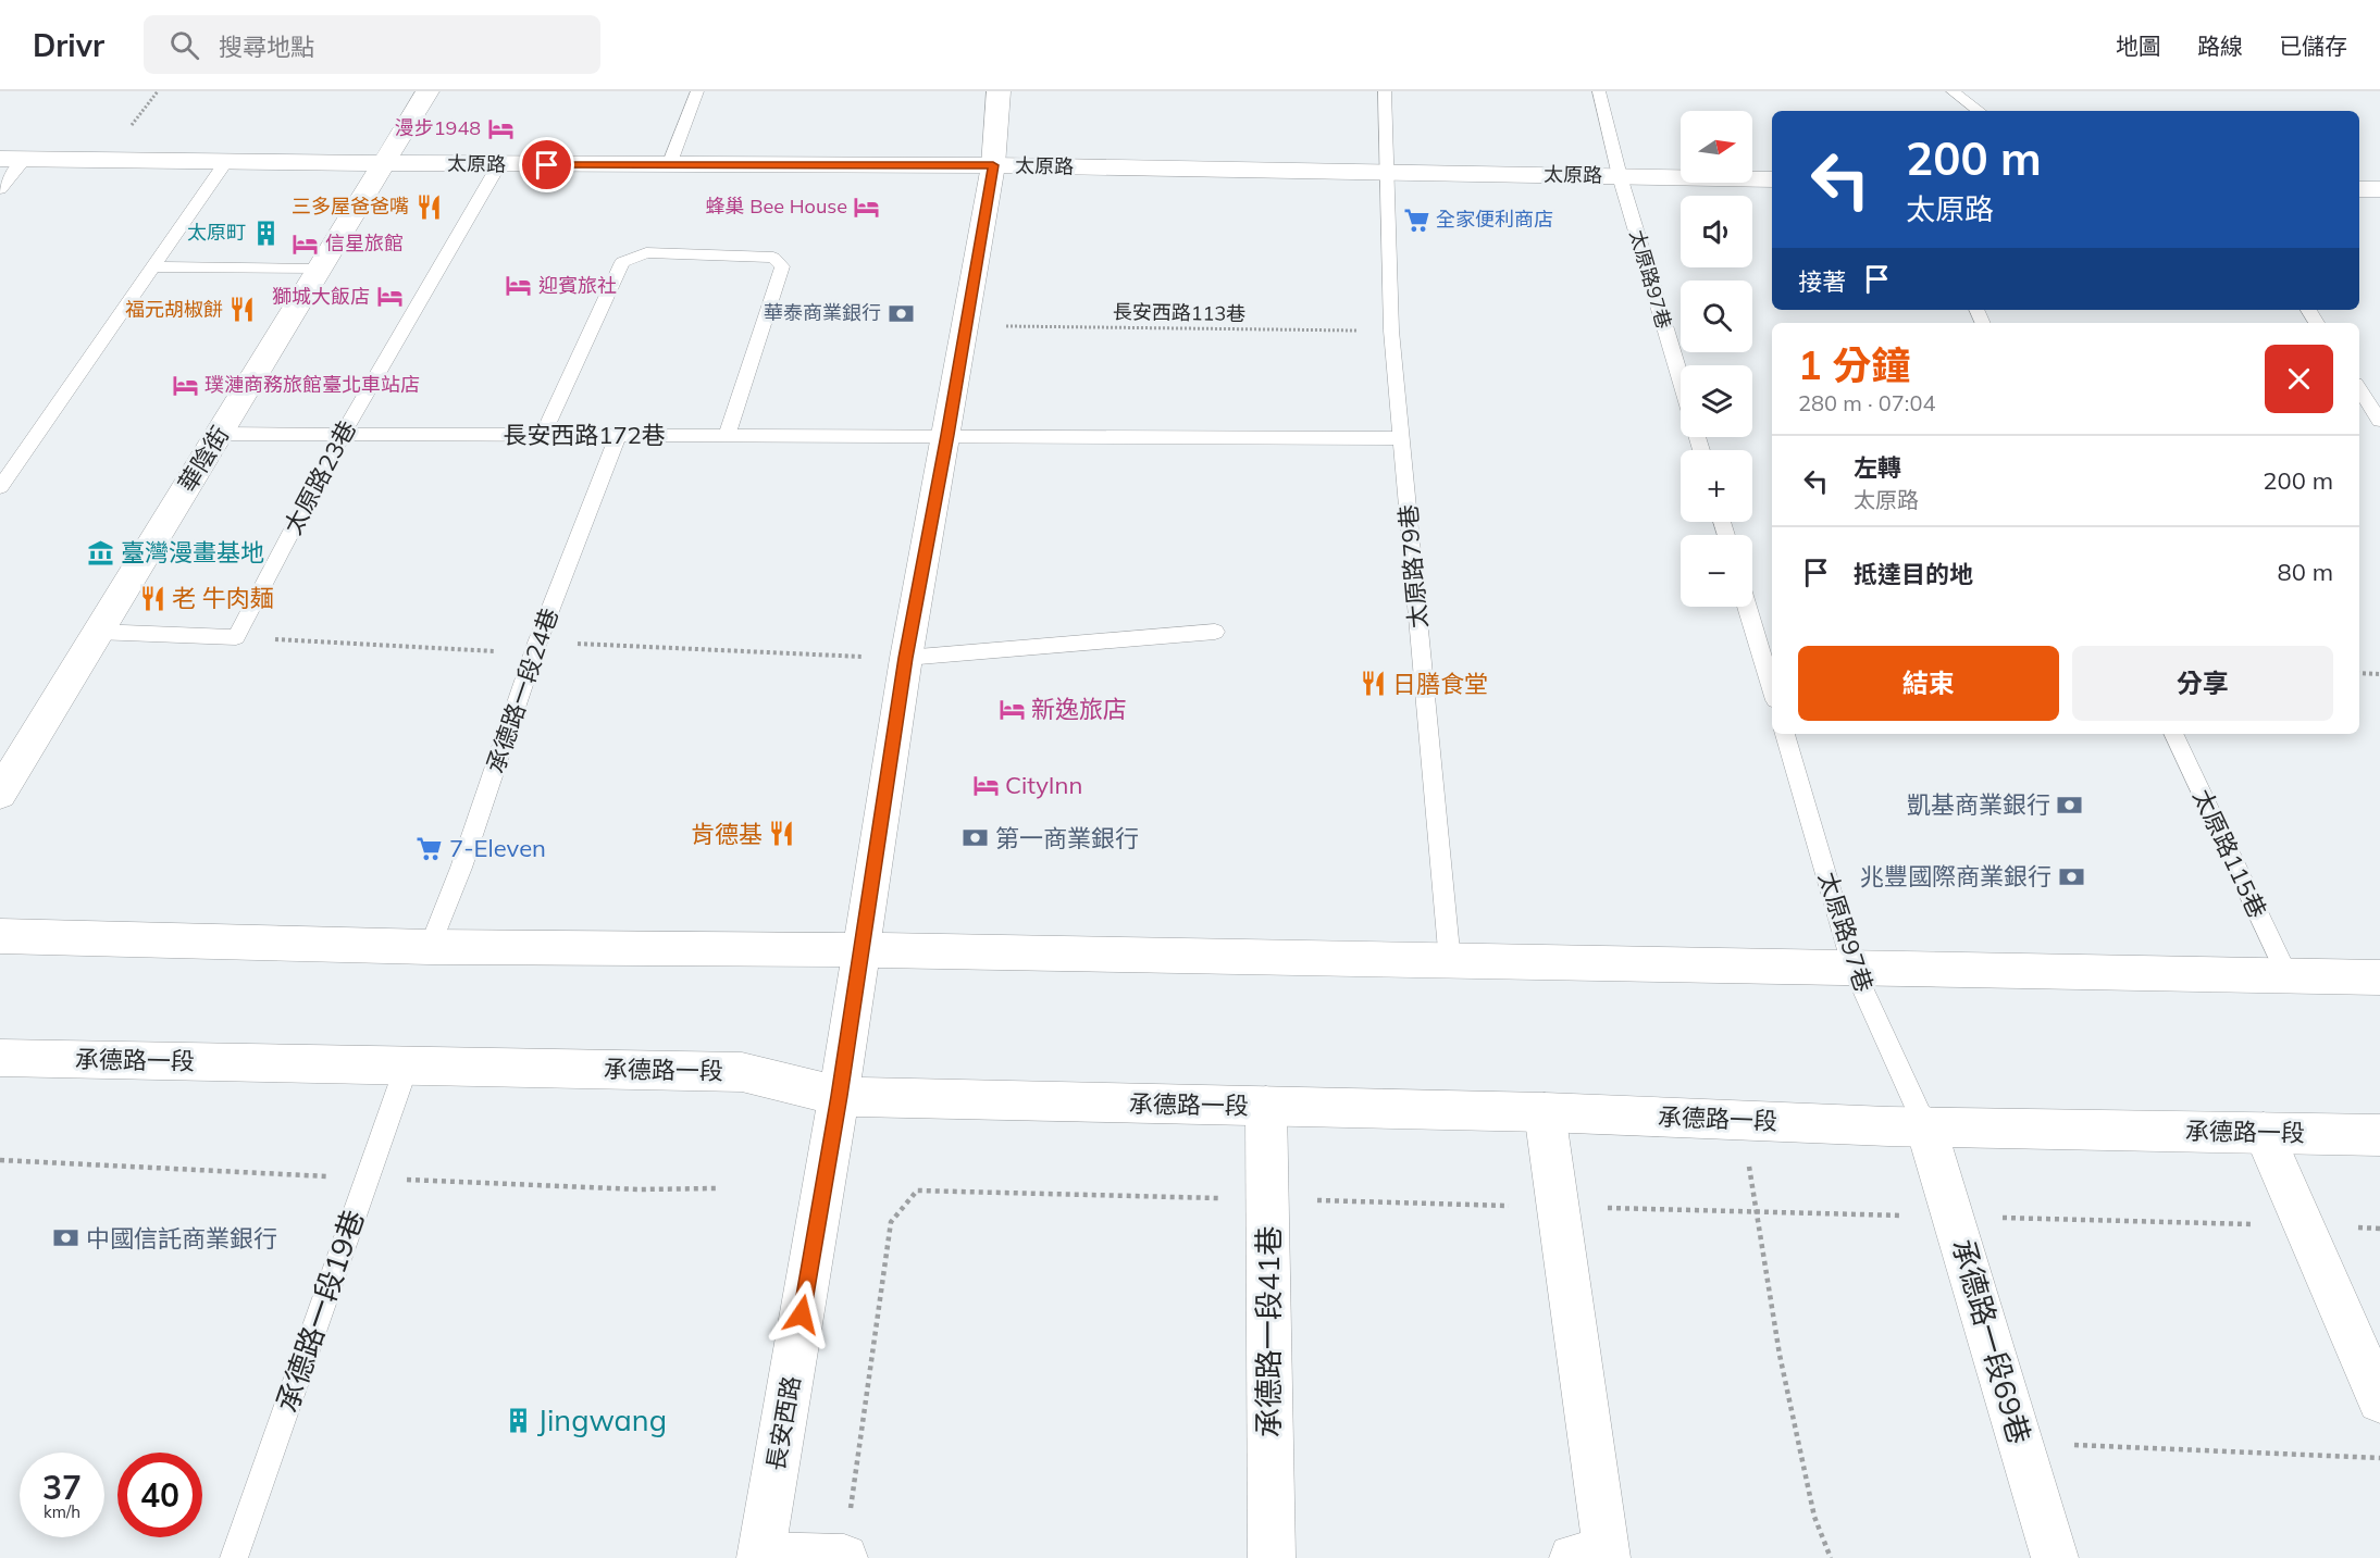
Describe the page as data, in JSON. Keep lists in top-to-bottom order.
{
  "streets": {
    "street": [
      "太原路",
      "華陰街",
      "承德路一段",
      "承德路一段41巷",
      "承德路一段69巷",
      "長安西路"
    ],
    "lane": [
      "太原路97巷",
      "長安西路172巷",
      "太原路23巷",
      "太原路79巷",
      "承德路一段24巷",
      "太原路115巷",
      "承德路一段19巷"
    ],
    "path": ["長安西路113巷"]
  },
  "crossings": [
    ["太原路", "太原路97巷"],
    ["太原路", "華陰街"],
    ["太原路", "太原路23巷"],
    ["太原路", "太原路79巷"],
    ["太原路", "長安西路"],
    ["太原路97巷", "承德路一段"],
    ["太原路97巷", "承德路一段69巷"],
    ["長安西路113巷", "太原路79巷"],
    ["長安西路113巷", "長安西路"],
    ["長安西路172巷", "華陰街"],
    ["長安西路172巷", "太原路23巷"],
    ["長安西路172巷", "太原路79巷"],
    ["長安西路172巷", "承德路一段24巷"],
    ["長安西路172巷", "長安西路"],
    ["承德路一段", "承德路一段19巷"],
    ["承德路一段", "承德路一段41巷"],
    ["承德路一段", "承德路一段69巷"],
    ["承德路一段", "長安西路"]
  ],
  "places": {
    "hotel": [
      "漫步1948",
      "蜂巢 Bee House",
      "信星旅館",
      "迎賓旅社",
      "獅城大飯店",
      "璞漣商務旅館臺北車站店",
      "新逸旅店",
      "CityInn"
    ],
    "restaurant": [
      "三多屋爸爸嘴",
      "福元胡椒餅",
      "老 牛肉麺",
      "日膳食堂",
      "肯德基"
    ],
    "supermarket": ["全家便利商店", "7-Eleven"],
    "building": ["太原町", "Jingwang"],
    "bank": [
      "華泰商業銀行",
      "凱基商業銀行",
      "第一商業銀行",
      "兆豐國際商業銀行",
      "中國信託商業銀行"
    ],
    "museum": ["臺灣漫畫基地"]
  },
  "north": "right",
  "page": {
    "header": "Drivr",
    "search": "搜尋地點",
    "nav": ["地圖", "路線", "已儲存"],
    "map_buttons": ["+", "−"],
    "turn": ["200 m", "太原路"],
    "then": "接著",
    "heading": ["1 分鐘", "280 m · 07:04"],
    "list": [
      {
        "name": "左轉",
        "note": "太原路",
        "value": "200 m"
      },
      {
        "name": "抵達目的地",
        "value": "80 m"
      }
    ],
    "buttons": ["結束", "分享"],
    "speed": "37 km/h",
    "limit": "40"
  }
}
